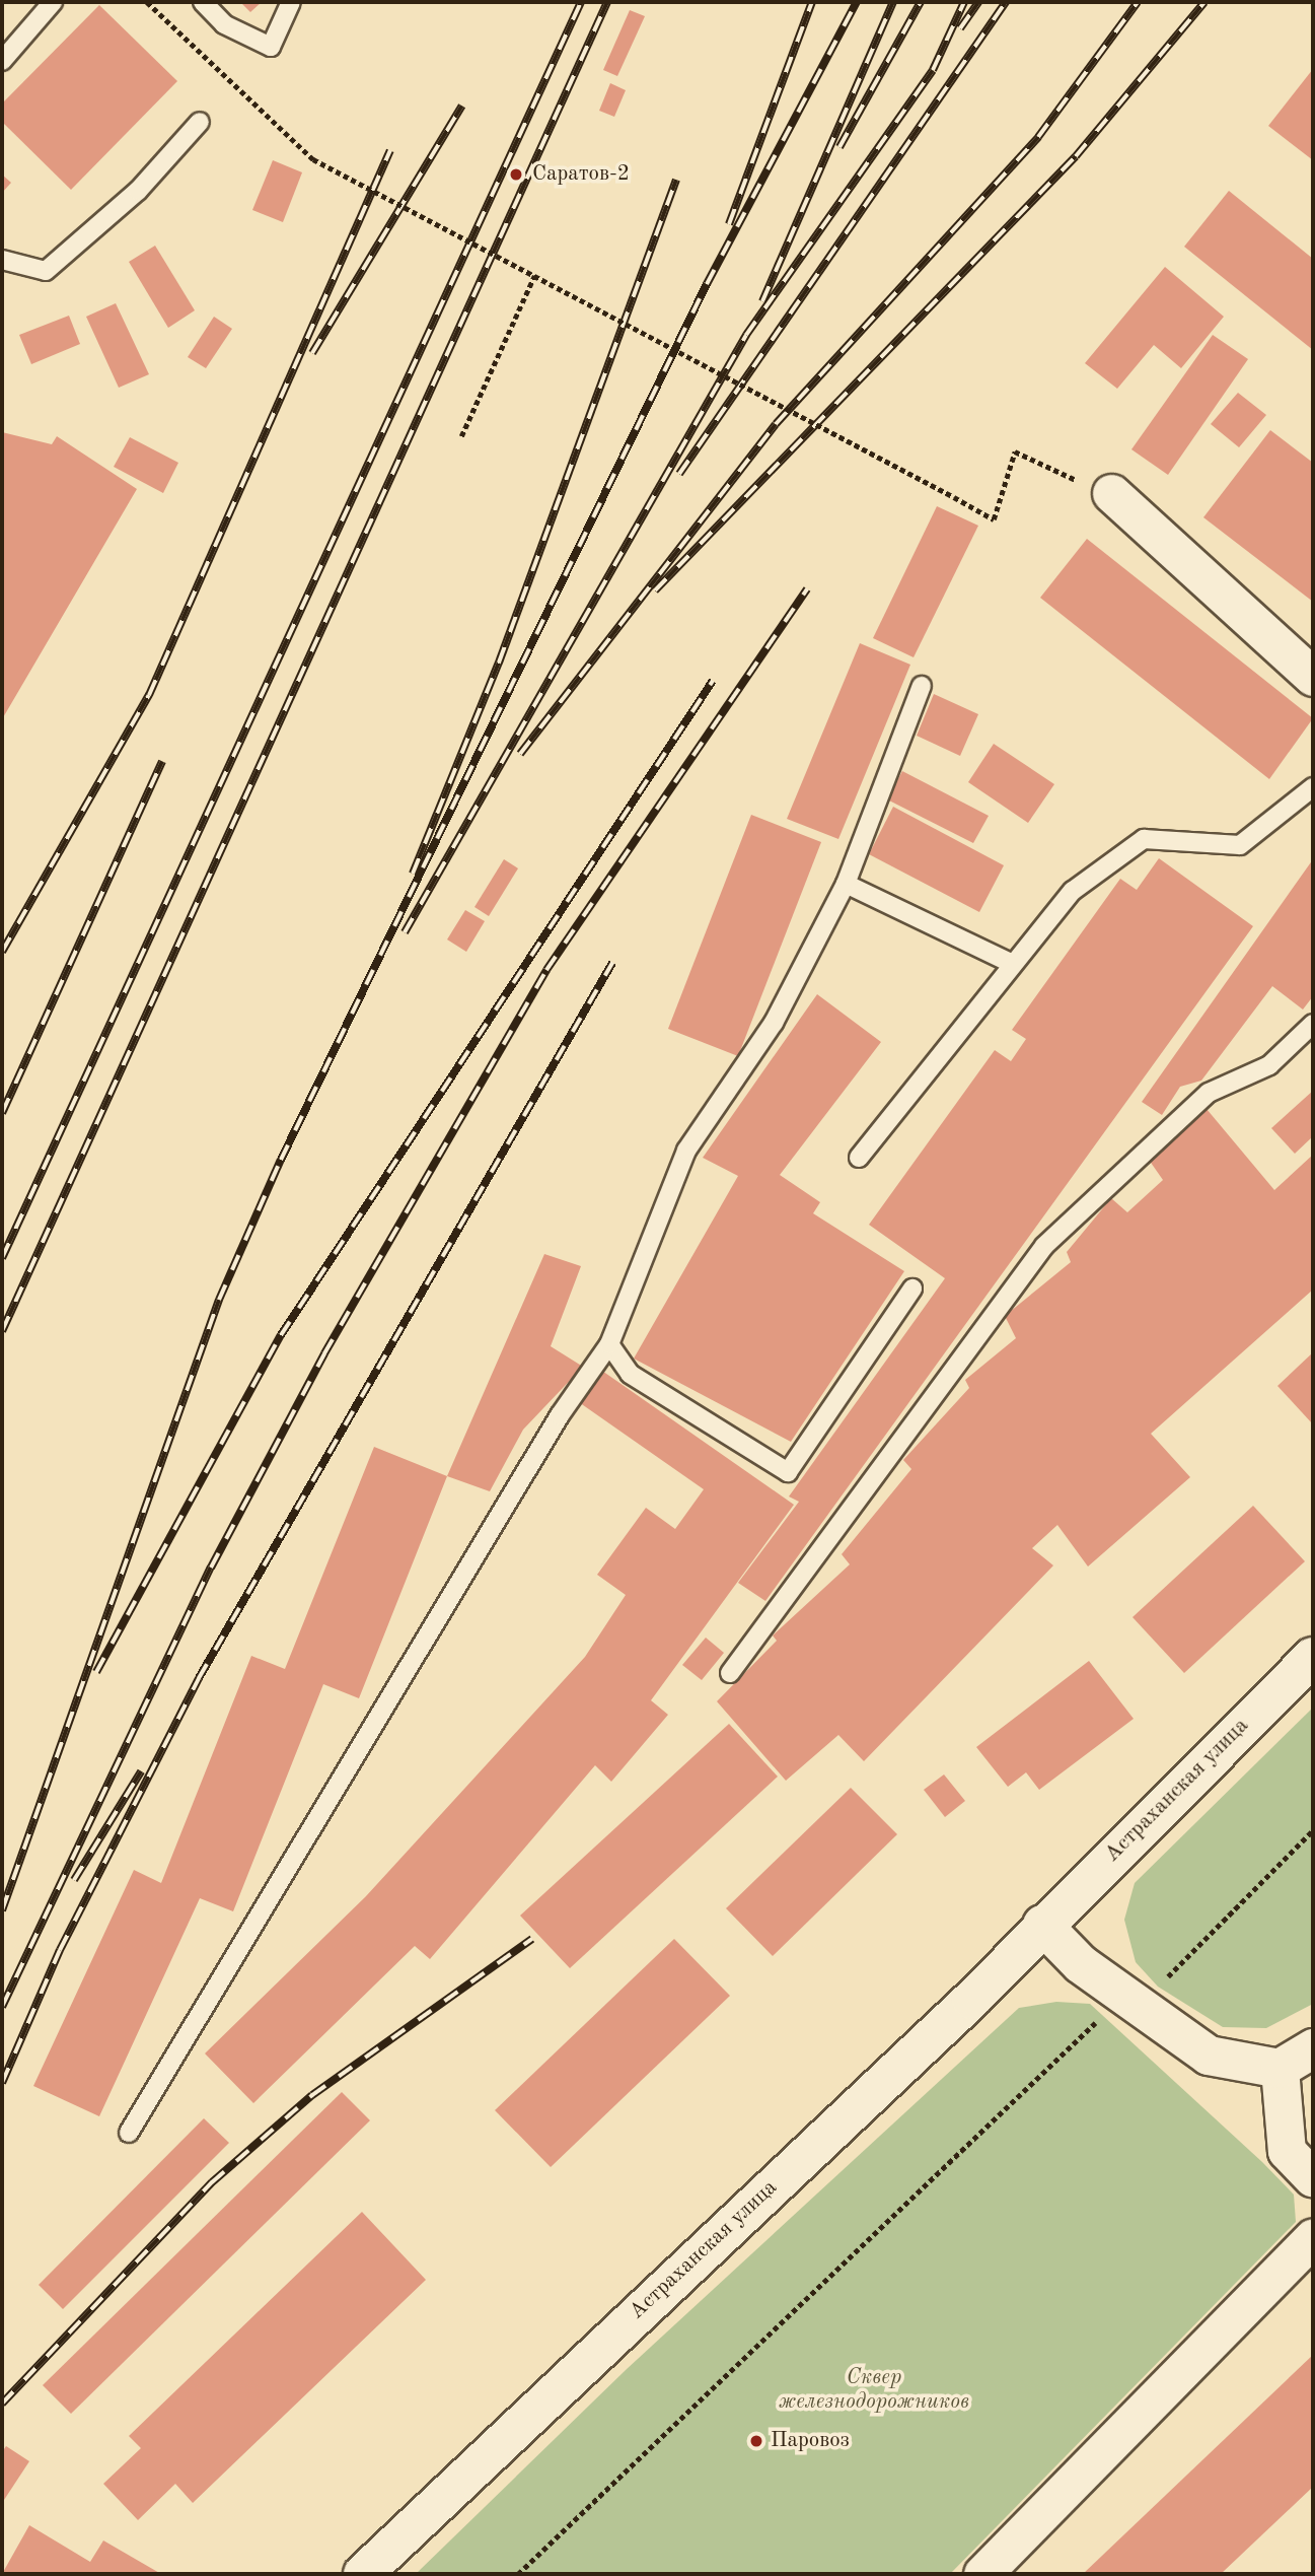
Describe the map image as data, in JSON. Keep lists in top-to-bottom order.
{
  "streets": {
    "main road": ["Астраханская улица"]
  },
  "parks": ["Сквер железнодорожников"],
  "places": ["Саратов-2", "Паровоз"]
}
